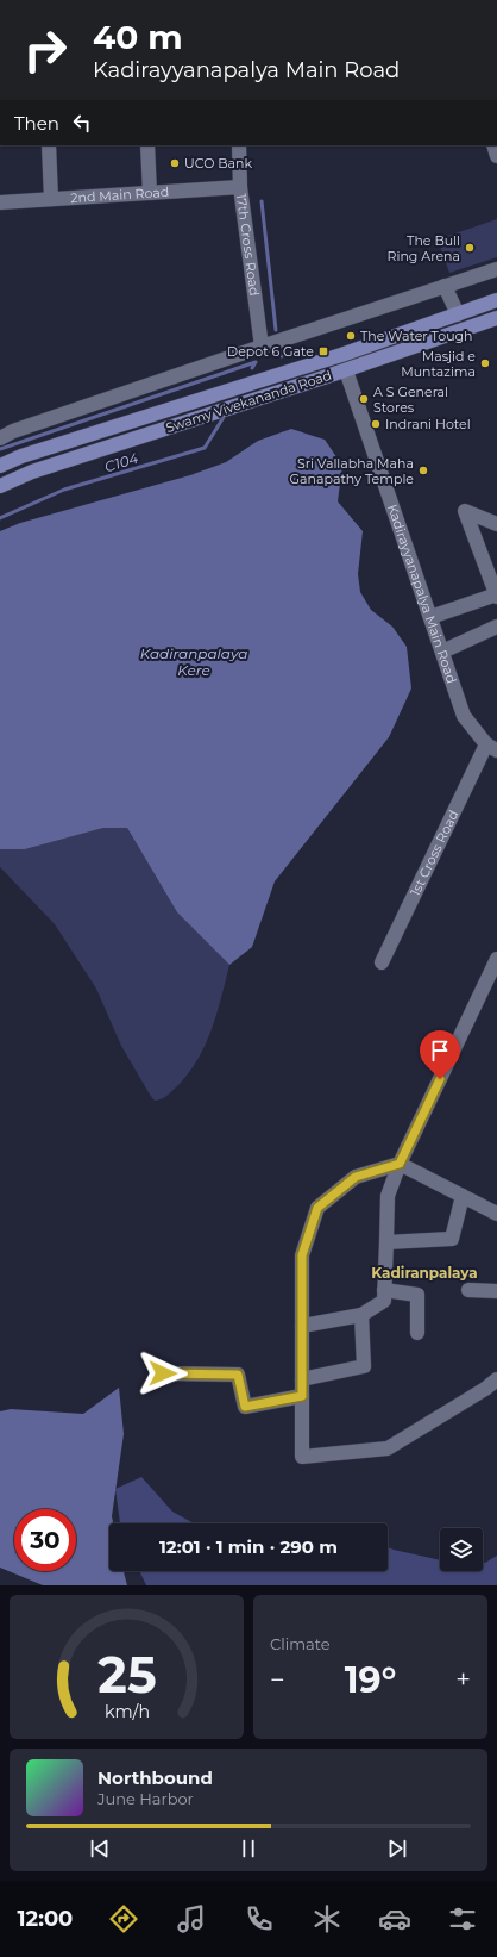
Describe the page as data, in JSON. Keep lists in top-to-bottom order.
{
  "streets": {
    "main road": ["Swamy Vivekananda Road"],
    "street": [
      "2nd Main Road",
      "17th Cross Road",
      "Kadirayyanapalya Main Road",
      "1st Cross Road"
    ]
  },
  "crossings": [
    ["2nd Main Road", "17th Cross Road"],
    ["Swamy Vivekananda Road", "Kadirayyanapalya Main Road"],
    ["Kadirayyanapalya Main Road", "1st Cross Road"]
  ],
  "districts": ["Kadiranpalaya"],
  "water": ["C104", "Kadiranpalaya Kere"],
  "places": {
    "other": [
      "UCO Bank",
      "The Bull Ring Arena",
      "The Water Tough",
      "Masjid e Muntazima",
      "A S General Stores",
      "Indrani Hotel",
      "Sri Vallabha Maha Ganapathy Temple"
    ],
    "transit": ["Depot 6 Gate"]
  },
  "page": {
    "turn": ["40 m", "Kadirayyanapalya Main Road"],
    "then": "Then",
    "limit": "30",
    "trip": "12:01 · 1 min · 290 m",
    "tile": "Climate",
    "heat": ["−", "19°", "+"],
    "song": ["Northbound", "June Harbor"],
    "tabs": "12:00",
    "gauge": ["25", "km/h"]
  }
}
